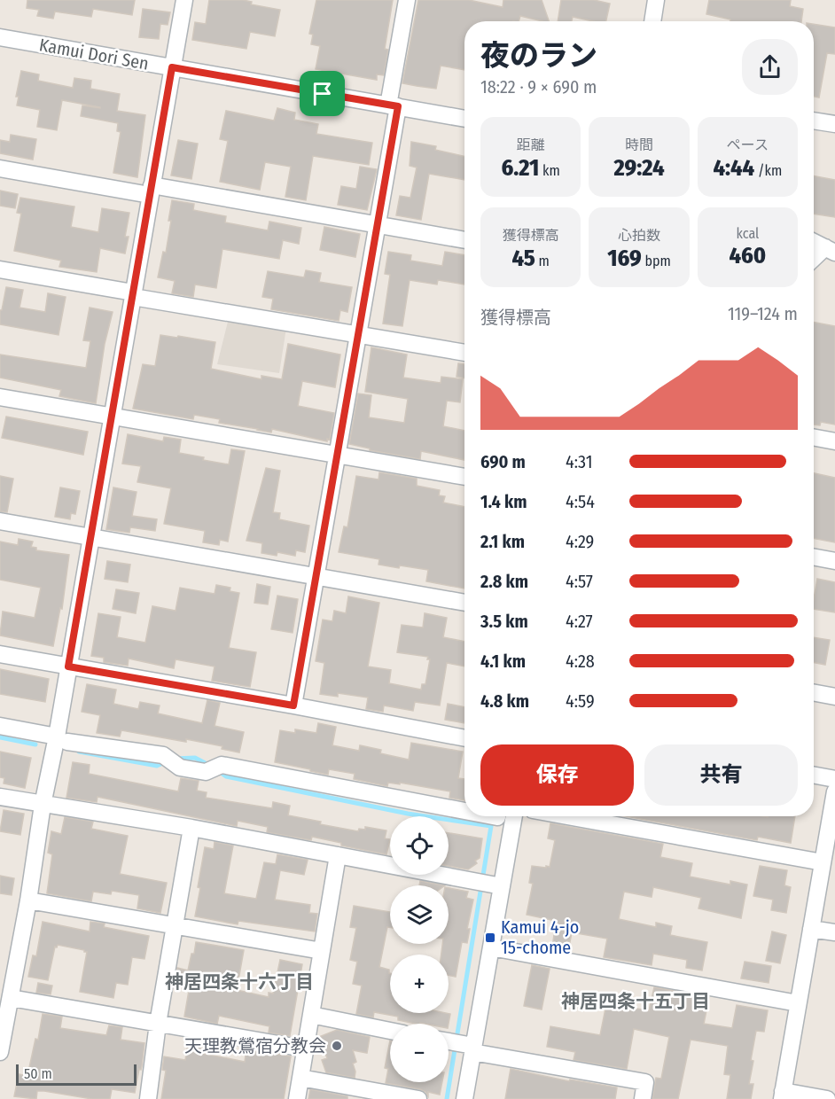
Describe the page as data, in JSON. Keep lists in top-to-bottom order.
{
  "streets": {
    "street": ["Kamui Dori Sen"]
  },
  "districts": ["神居四条十六丁目", "神居四条十五丁目"],
  "places": {
    "transit": ["Kamui 4-jo 15-chome"],
    "other": ["天理教鶯宿分教会"]
  },
  "scale_bar": "50 m",
  "page": {
    "heading": ["夜のラン", "18:22 · 9 × 690 m"],
    "stats": [
      ["距離", "6.21 km"],
      ["時間", "29:24"],
      ["ペース", "4:44 /km"],
      ["獲得標高", "45 m"],
      ["心拍数", "169 bpm"],
      ["kcal", "460"]
    ],
    "chart": ["獲得標高", "119–124 m"],
    "list": [
      {
        "name": "690 m",
        "note": "4:31"
      },
      {
        "name": "1.4 km",
        "note": "4:54"
      },
      {
        "name": "2.1 km",
        "note": "4:29"
      },
      {
        "name": "2.8 km",
        "note": "4:57"
      },
      {
        "name": "3.5 km",
        "note": "4:27"
      },
      {
        "name": "4.1 km",
        "note": "4:28"
      },
      {
        "name": "4.8 km",
        "note": "4:59"
      }
    ],
    "buttons": ["保存", "共有"],
    "map_buttons": ["+", "−"],
    "scale": "50 m"
  }
}
